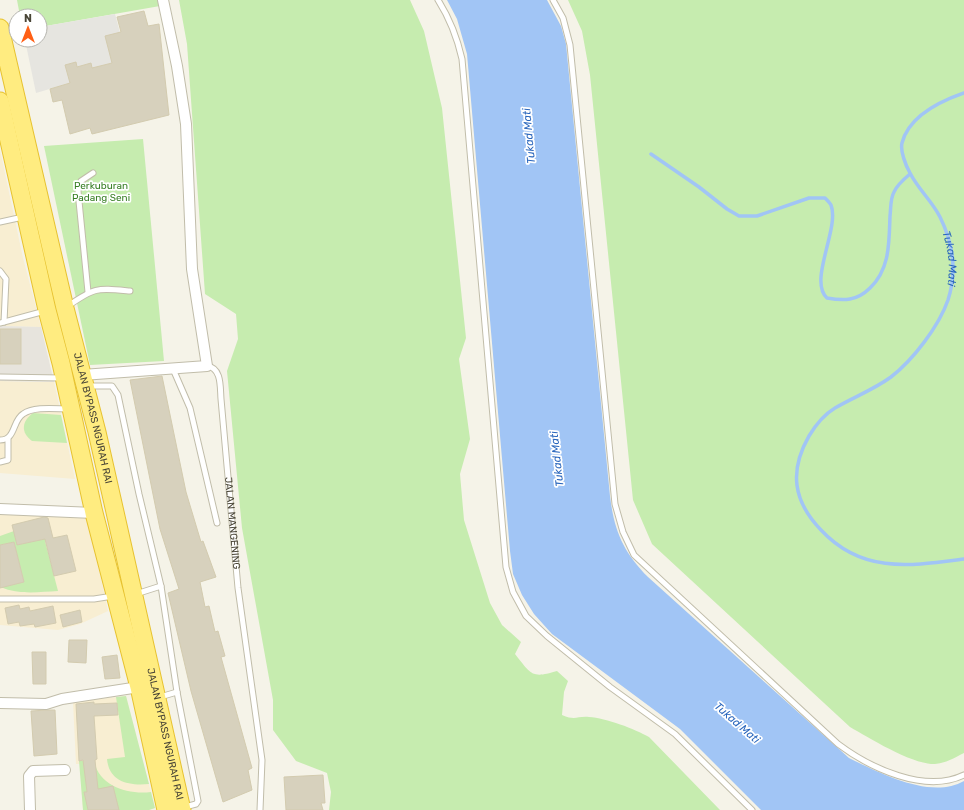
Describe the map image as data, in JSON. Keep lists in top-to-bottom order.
{
  "streets": {
    "highway": ["JALAN BYPASS NGURAH RAI"],
    "lane": ["JALAN MANGENING"]
  },
  "water": ["Tukad Mati"],
  "parks": ["Perkuburan Padang Seni"],
  "north": "top"
}
